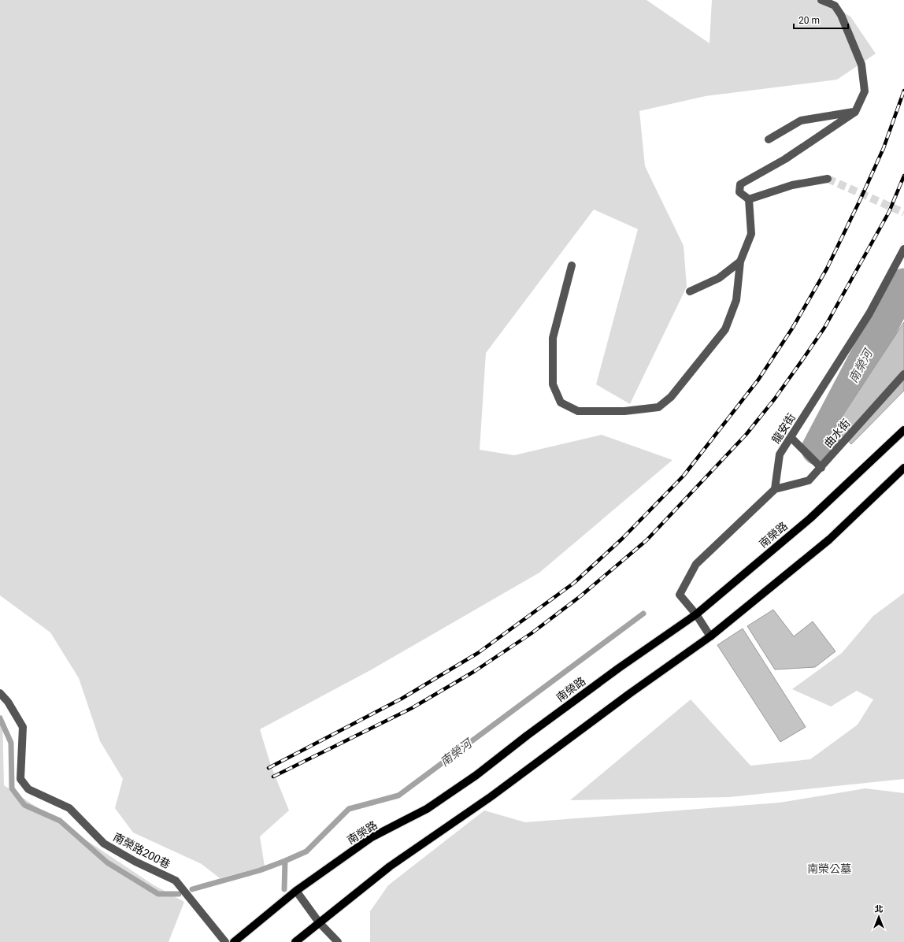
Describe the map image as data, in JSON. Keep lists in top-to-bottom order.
{
  "streets": {
    "main road": ["南榮路"],
    "street": ["龍安街", "曲水街", "南榮路200巷"]
  },
  "crossings": [
    ["龍安街", "曲水街"]
  ],
  "water": ["南榮河"],
  "parks": ["南榮公墓"],
  "scale_bar": "20 m",
  "north": "top"
}
